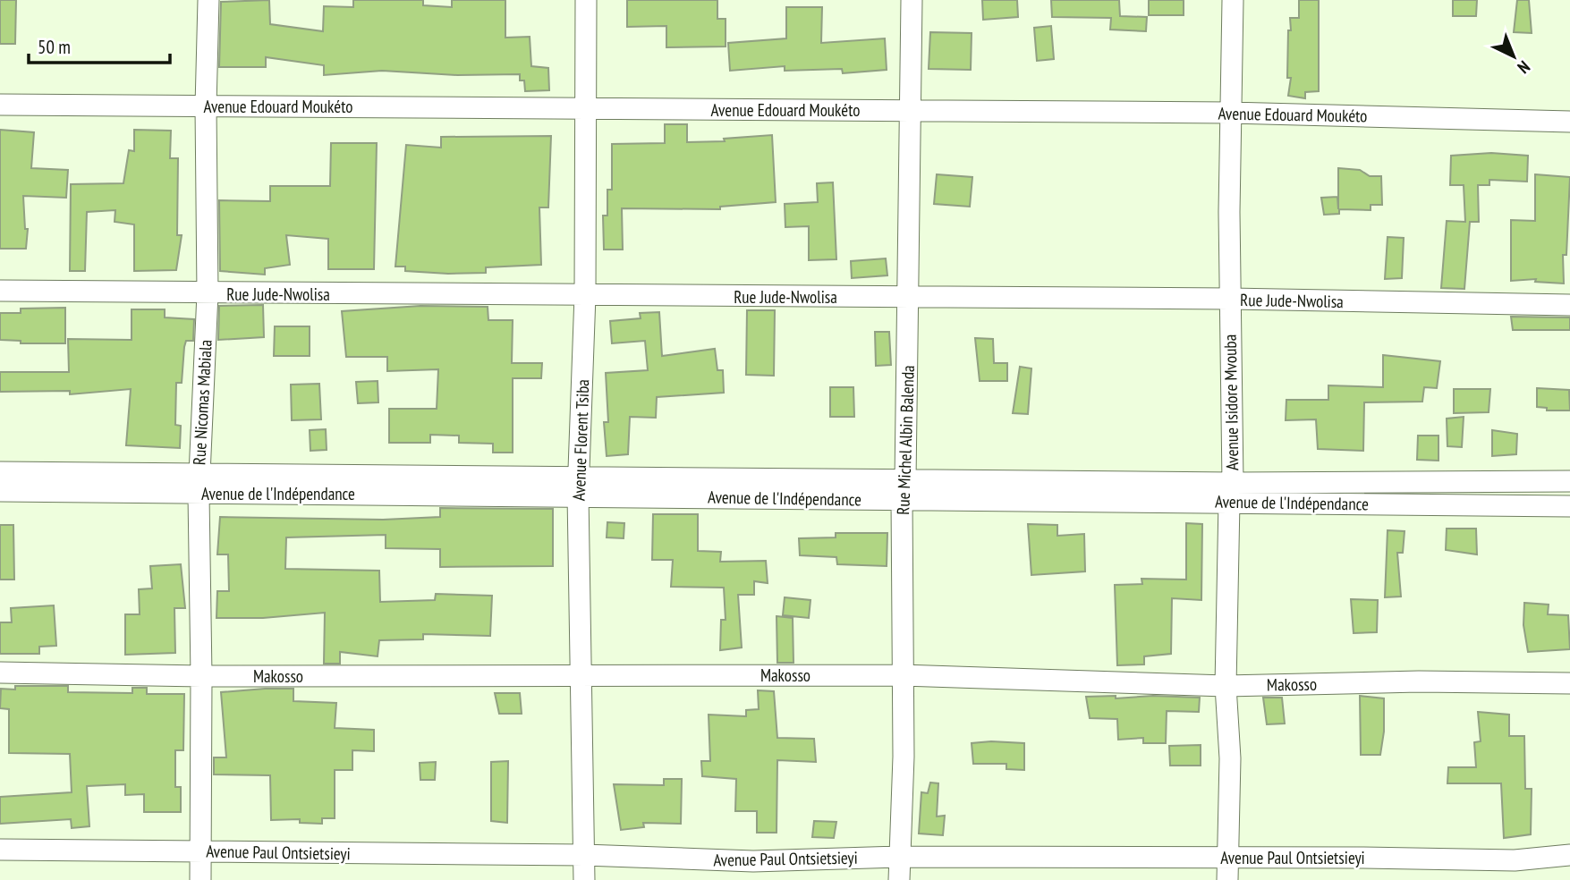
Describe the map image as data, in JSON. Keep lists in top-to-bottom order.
{
  "streets": {
    "street": [
      "Avenue Edouard Moukéto",
      "Rue Jude-Nwolisa",
      "Rue Nicomas Mabiala",
      "Avenue Isidore Mvouba",
      "Avenue Florent Tsiba",
      "Rue Michel Albin Balenda",
      "Avenue de l'Indépendance",
      "Makosso",
      "Avenue Paul Ontsietsieyi"
    ]
  },
  "crossings": [
    ["Avenue Edouard Moukéto", "Rue Nicomas Mabiala"],
    ["Avenue Edouard Moukéto", "Avenue Isidore Mvouba"],
    ["Avenue Edouard Moukéto", "Avenue Florent Tsiba"],
    ["Avenue Edouard Moukéto", "Rue Michel Albin Balenda"],
    ["Rue Jude-Nwolisa", "Rue Nicomas Mabiala"],
    ["Rue Jude-Nwolisa", "Avenue Isidore Mvouba"],
    ["Rue Jude-Nwolisa", "Avenue Florent Tsiba"],
    ["Rue Jude-Nwolisa", "Rue Michel Albin Balenda"],
    ["Rue Nicomas Mabiala", "Avenue de l'Indépendance"],
    ["Rue Nicomas Mabiala", "Makosso"],
    ["Rue Nicomas Mabiala", "Avenue Paul Ontsietsieyi"],
    ["Avenue Isidore Mvouba", "Avenue de l'Indépendance"],
    ["Avenue Isidore Mvouba", "Makosso"],
    ["Avenue Isidore Mvouba", "Avenue Paul Ontsietsieyi"],
    ["Avenue Florent Tsiba", "Avenue de l'Indépendance"],
    ["Avenue Florent Tsiba", "Makosso"],
    ["Avenue Florent Tsiba", "Avenue Paul Ontsietsieyi"],
    ["Rue Michel Albin Balenda", "Avenue de l'Indépendance"],
    ["Rue Michel Albin Balenda", "Makosso"],
    ["Rue Michel Albin Balenda", "Avenue Paul Ontsietsieyi"]
  ],
  "scale_bar": "50 m",
  "north": "bottom right"
}
